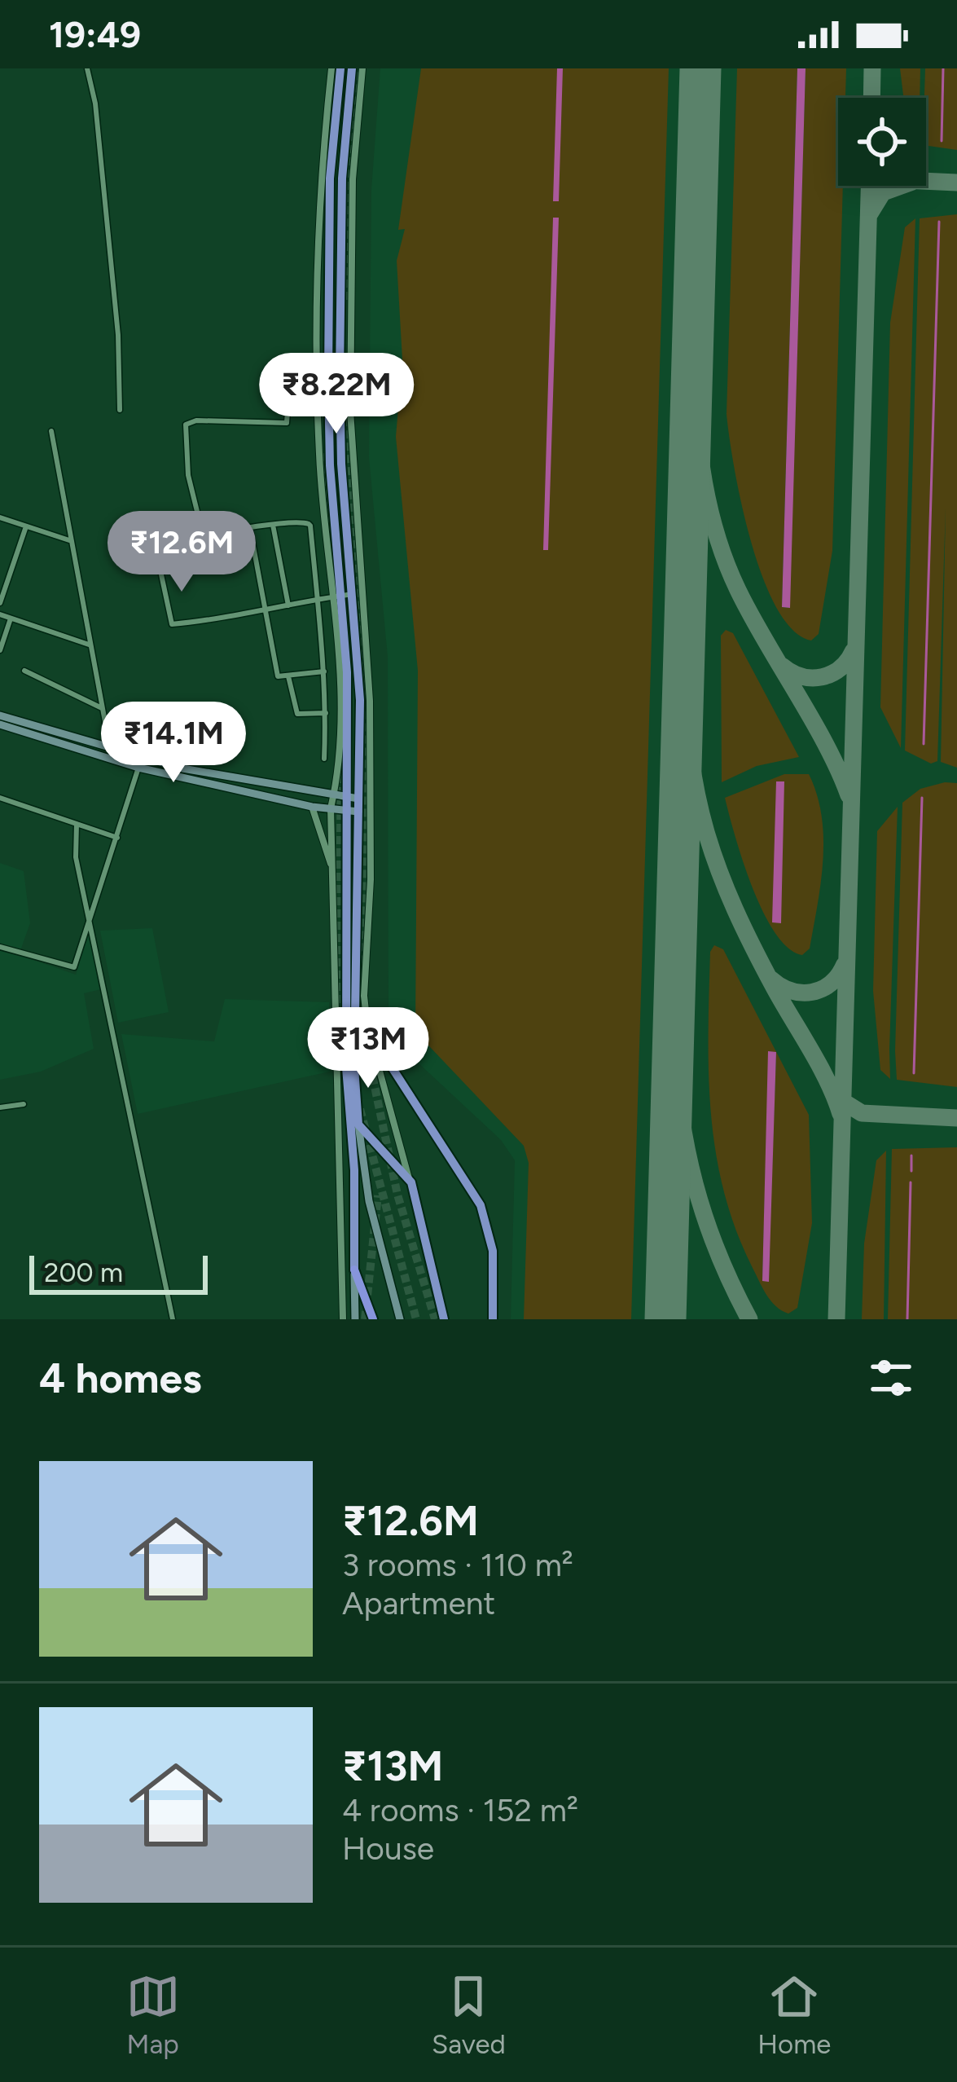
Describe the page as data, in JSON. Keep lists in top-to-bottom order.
{
  "scale_bar": "200 m",
  "page": {
    "status": "19:49",
    "price": [
      "₹8.22M",
      "₹12.6M",
      "₹14.1M",
      "₹13M"
    ],
    "scale": "200 m",
    "heading": "4 homes",
    "list": [
      {
        "name": "₹12.6M",
        "note": "3 rooms · 110 m² · Apartment"
      },
      {
        "name": "₹13M",
        "note": "4 rooms · 152 m² · House"
      }
    ],
    "tabs": ["Map", "Saved", "Home"]
  }
}
